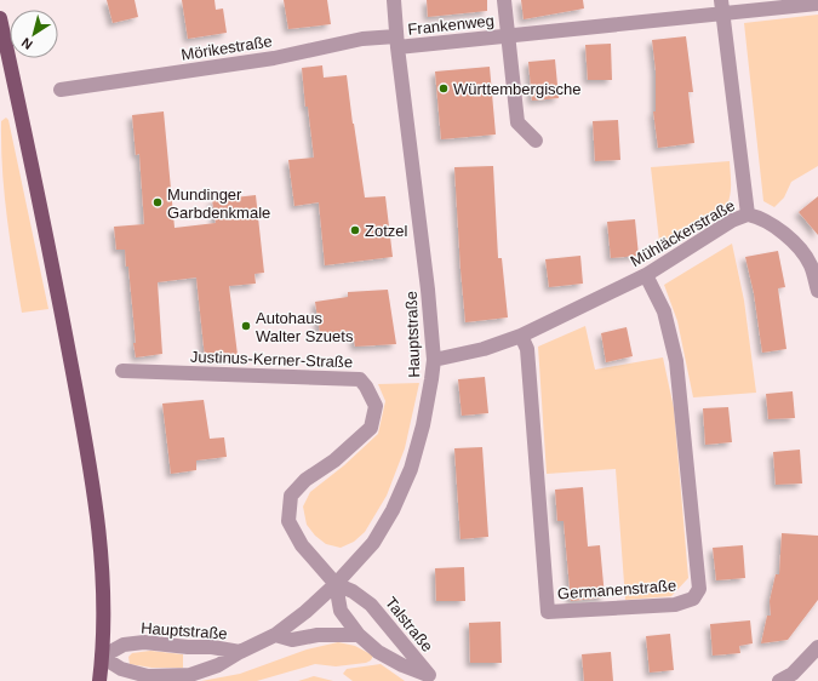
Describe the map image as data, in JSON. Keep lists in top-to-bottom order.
{
  "streets": {
    "street": [
      "Frankenweg",
      "Mörikestraße",
      "Mühläckerstraße",
      "Hauptstraße",
      "Justinus-Kerner-Straße",
      "Germanenstraße",
      "Talstraße"
    ]
  },
  "crossings": [
    ["Frankenweg", "Mörikestraße"],
    ["Frankenweg", "Mühläckerstraße"],
    ["Frankenweg", "Hauptstraße"],
    ["Mörikestraße", "Hauptstraße"],
    ["Mühläckerstraße", "Hauptstraße"],
    ["Mühläckerstraße", "Germanenstraße"],
    ["Hauptstraße", "Justinus-Kerner-Straße"],
    ["Hauptstraße", "Talstraße"],
    ["Justinus-Kerner-Straße", "Talstraße"]
  ],
  "places": [
    "Württembergische",
    "Mundinger Garbdenkmale",
    "Zotzel",
    "Autohaus Walter Szuets"
  ],
  "north": "bottom left"
}
